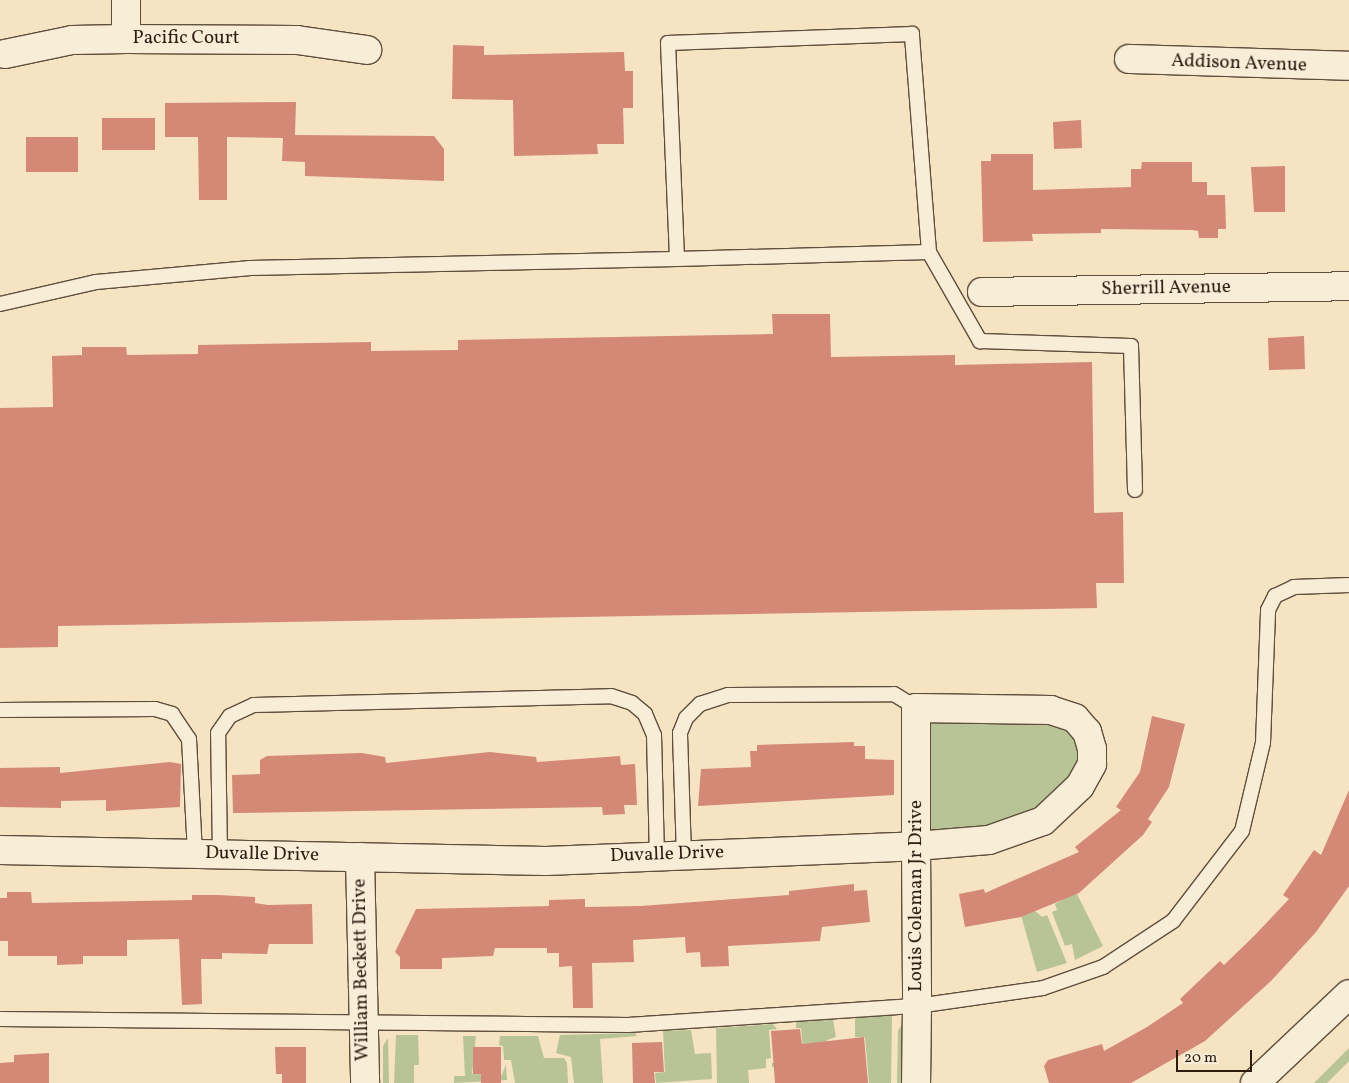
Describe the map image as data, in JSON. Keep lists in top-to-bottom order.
{
  "streets": {
    "street": [
      "Pacific Court",
      "Addison Avenue",
      "Sherrill Avenue",
      "Duvalle Drive",
      "Louis Coleman Jr Drive",
      "William Beckett Drive"
    ]
  },
  "crossings": [
    ["Duvalle Drive", "Louis Coleman Jr Drive"],
    ["Duvalle Drive", "William Beckett Drive"]
  ],
  "scale_bar": "20 m"
}
